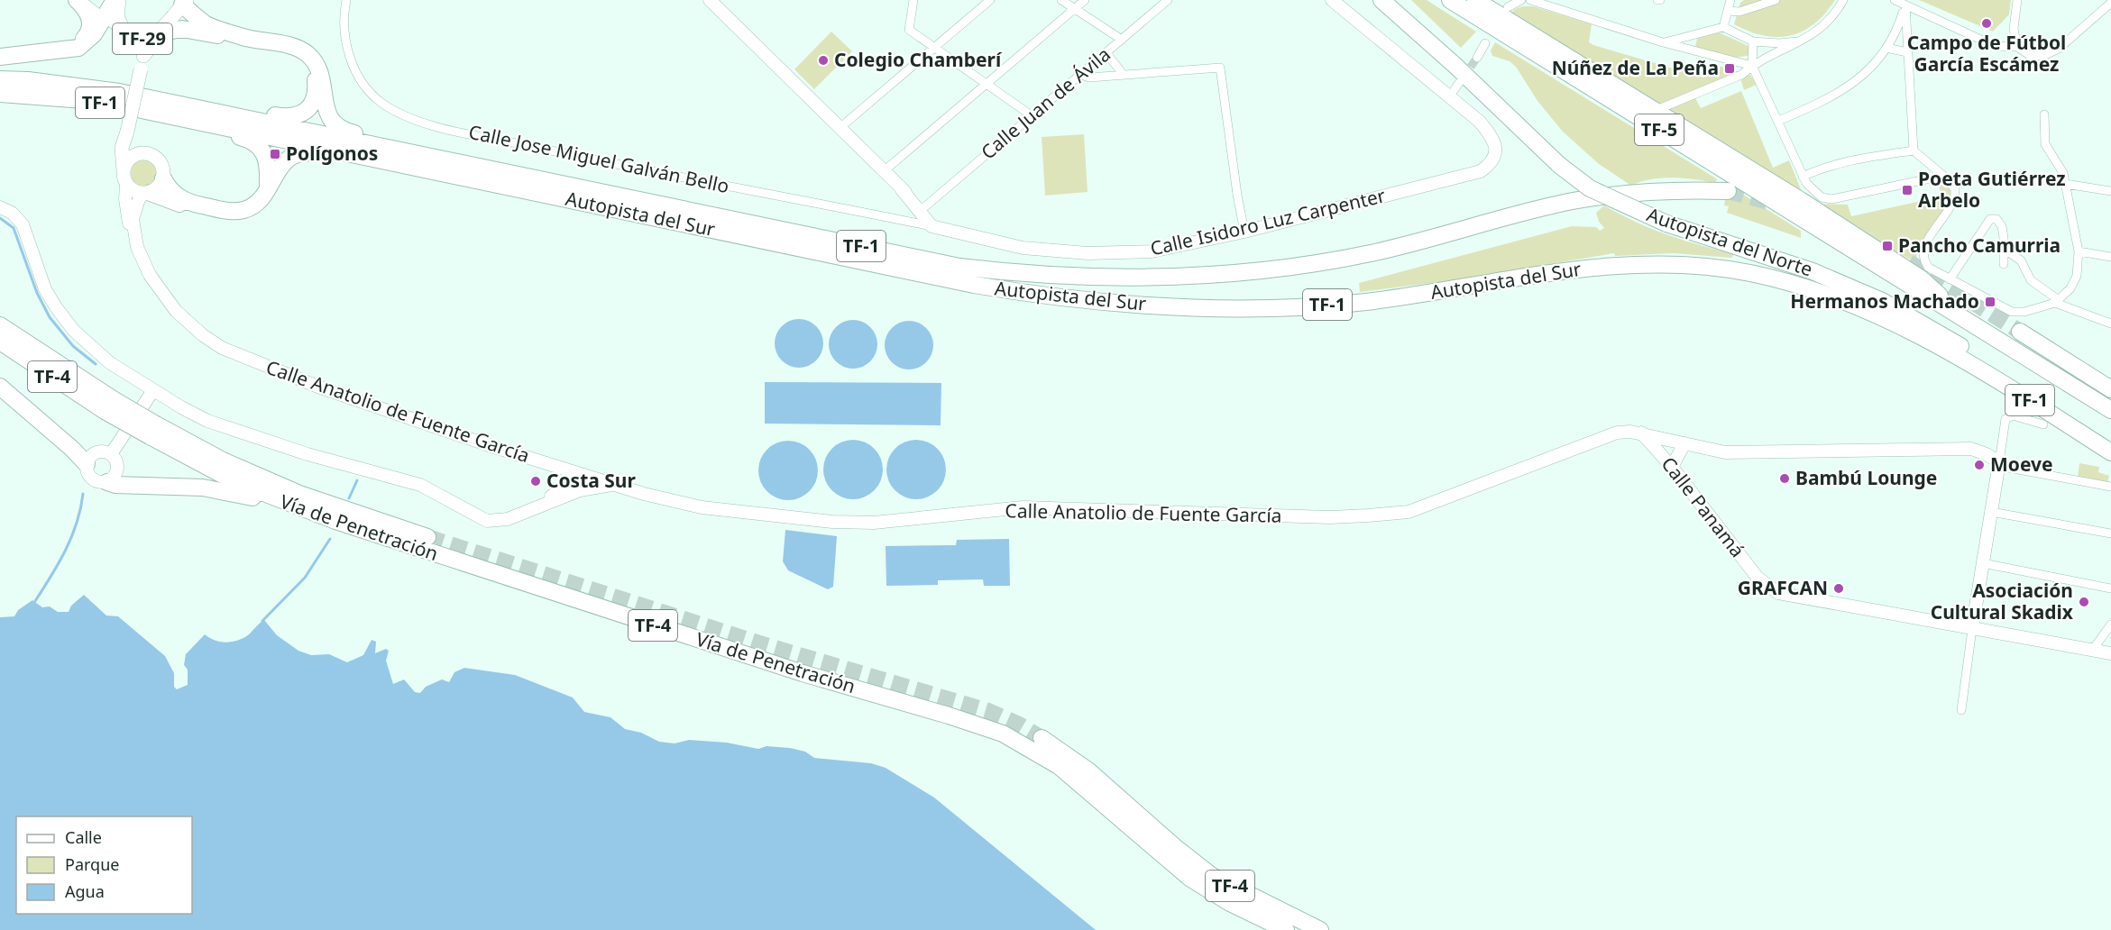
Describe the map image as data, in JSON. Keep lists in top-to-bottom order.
{
  "streets": {
    "highway": [
      "TF-1",
      "TF-5",
      "Autopista del Sur",
      "Autopista del Norte",
      "TF-4",
      "Vía de Penetración"
    ],
    "main road": ["TF-29"],
    "street": [
      "Calle Juan de Ávila",
      "Calle Jose Miguel Galván Bello",
      "Calle Isidoro Luz Carpenter",
      "Calle Anatolio de Fuente García",
      "Calle Panamá"
    ]
  },
  "crossings": [
    ["Calle Juan de Ávila", "Calle Jose Miguel Galván Bello"],
    ["Calle Jose Miguel Galván Bello", "Calle Isidoro Luz Carpenter"],
    ["Calle Anatolio de Fuente García", "Calle Panamá"]
  ],
  "places": {
    "other": [
      "Campo de Fútbol García Escámez",
      "Colegio Chamberí",
      "Moeve",
      "Bambú Lounge",
      "Costa Sur",
      "GRAFCAN",
      "Asociación Cultural Skadix"
    ],
    "transit": [
      "Núñez de La Peña",
      "Polígonos",
      "Poeta Gutiérrez Arbelo",
      "Pancho Camurria",
      "Hermanos Machado"
    ]
  },
  "legend": ["Calle", "Parque", "Agua"]
}
